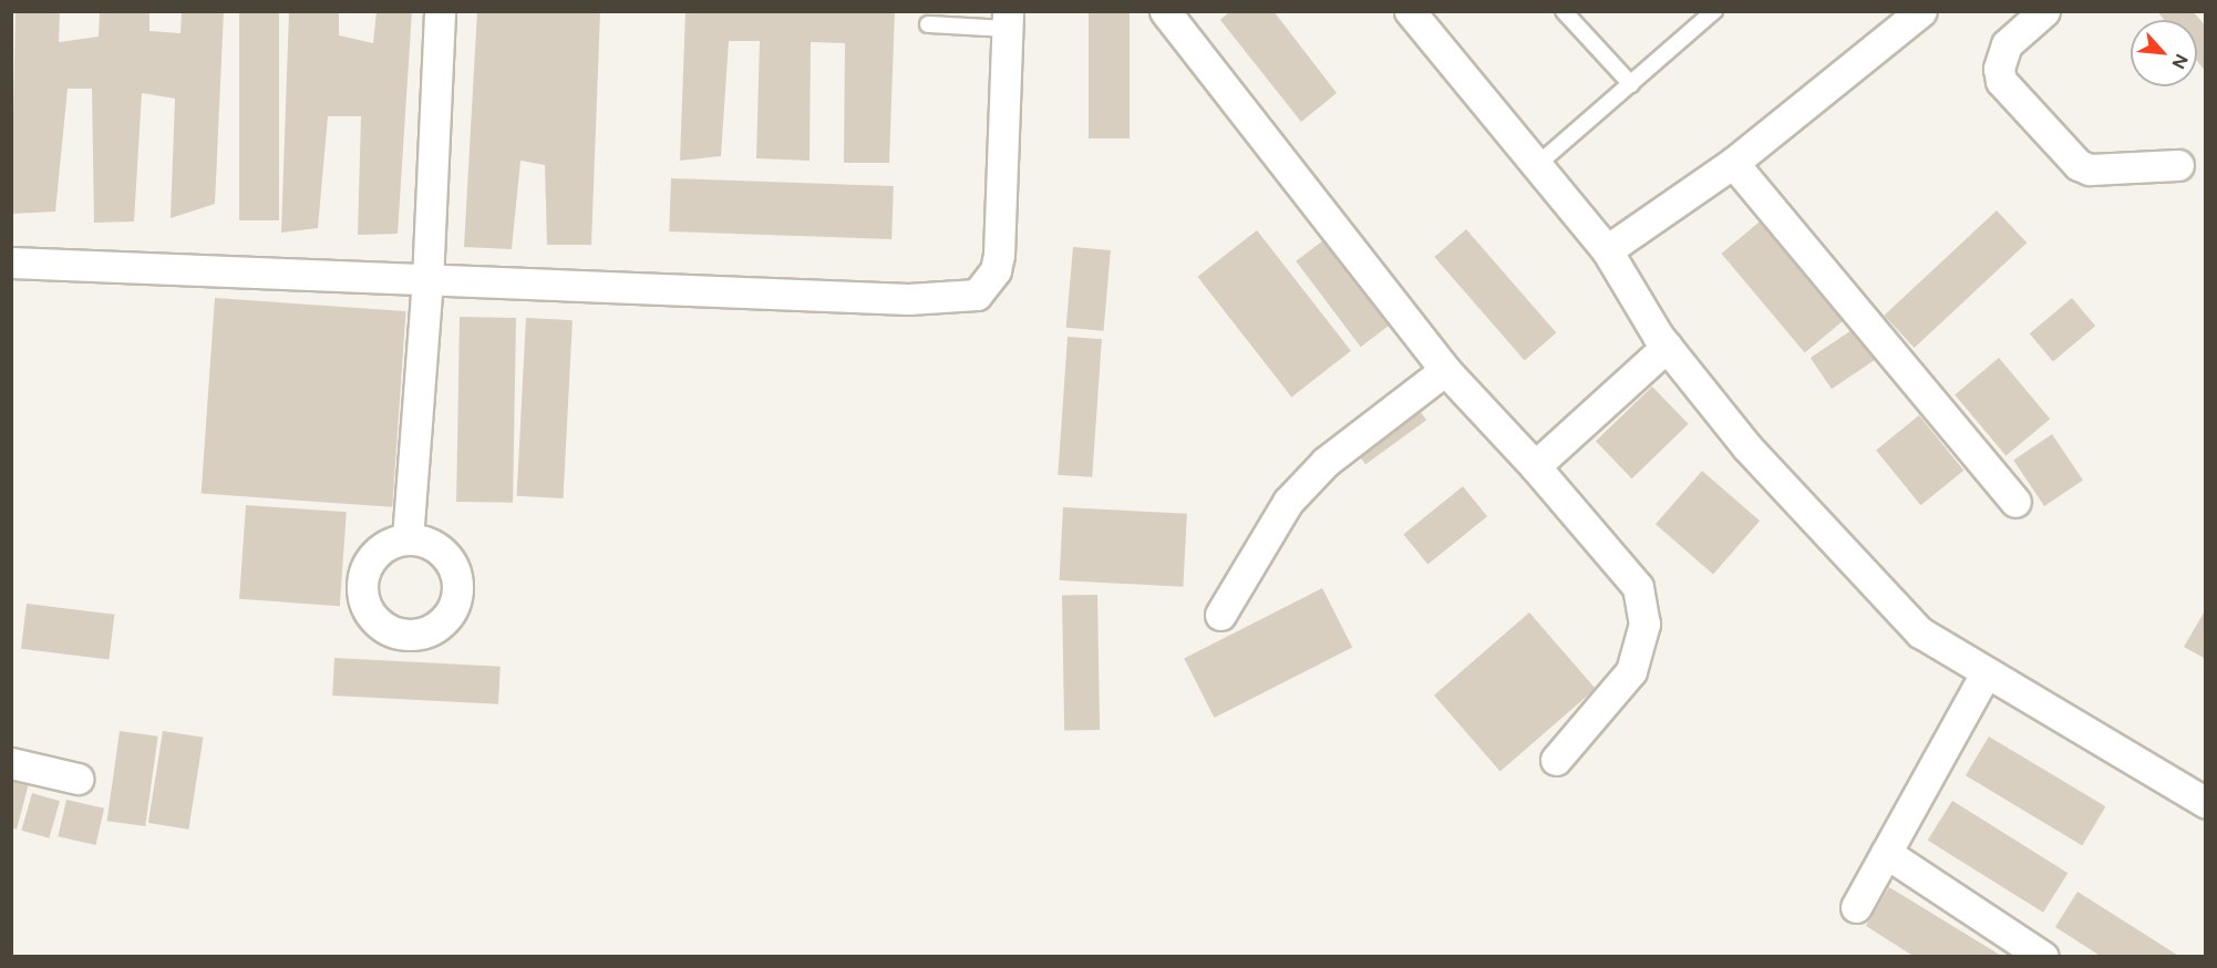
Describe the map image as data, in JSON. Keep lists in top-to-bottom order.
{
  "north": "bottom right"
}
